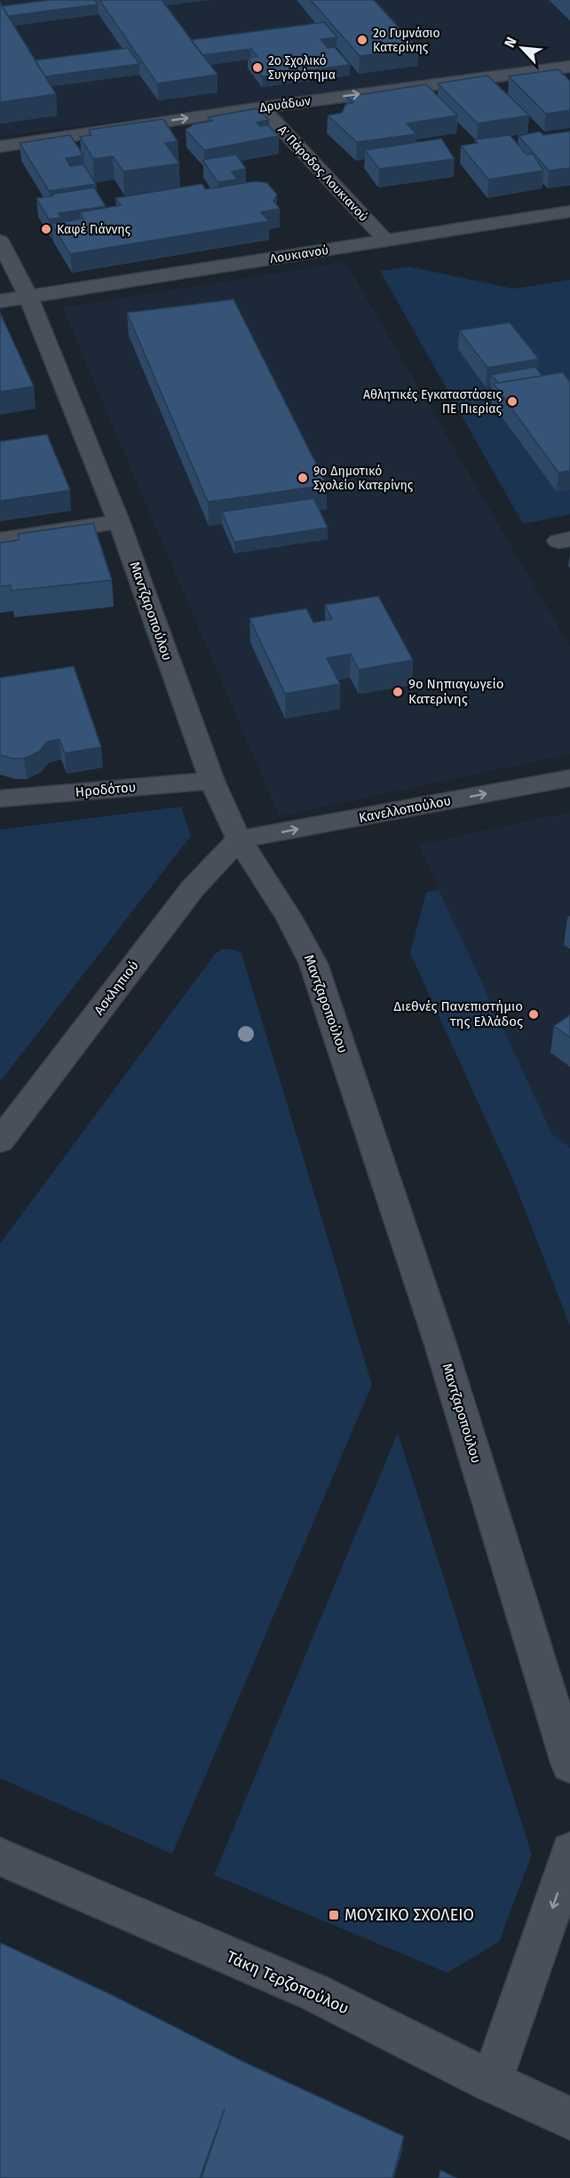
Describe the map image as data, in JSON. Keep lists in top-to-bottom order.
{
  "streets": {
    "street": [
      "Δρυάδων",
      "Α΄ Πάροδος Λουκιανού",
      "Λουκιανού",
      "Μαντζαροπούλου",
      "Ηροδότου",
      "Κανελλοπούλου",
      "Ασκληπιού",
      "Τάκη Τερζοπούλου"
    ]
  },
  "crossings": [
    ["Δρυάδων", "Α΄ Πάροδος Λουκιανού"],
    ["Α΄ Πάροδος Λουκιανού", "Λουκιανού"],
    ["Λουκιανού", "Μαντζαροπούλου"],
    ["Μαντζαροπούλου", "Ηροδότου"],
    ["Μαντζαροπούλου", "Κανελλοπούλου"],
    ["Μαντζαροπούλου", "Ασκληπιού"],
    ["Κανελλοπούλου", "Ασκληπιού"]
  ],
  "one_way": ["Δρυάδων", "Κανελλοπούλου"],
  "places": {
    "other": [
      "2ο Γυμνάσιο Κατερίνης",
      "2ο Σχολικό Συγκρότημα",
      "Καφέ Γιάννης",
      "Αθλητικές Εγκαταστάσεις ΠΕ Πιερίας",
      "9ο Δημοτικό Σχολείο Κατερίνης",
      "9ο Νηπιαγωγείο Κατερίνης",
      "Διεθνές Πανεπιστήμιο της Ελλάδος"
    ],
    "transit": ["ΜΟΥΣΙΚΟ ΣΧΟΛΕΙΟ"]
  },
  "north": "top left"
}
